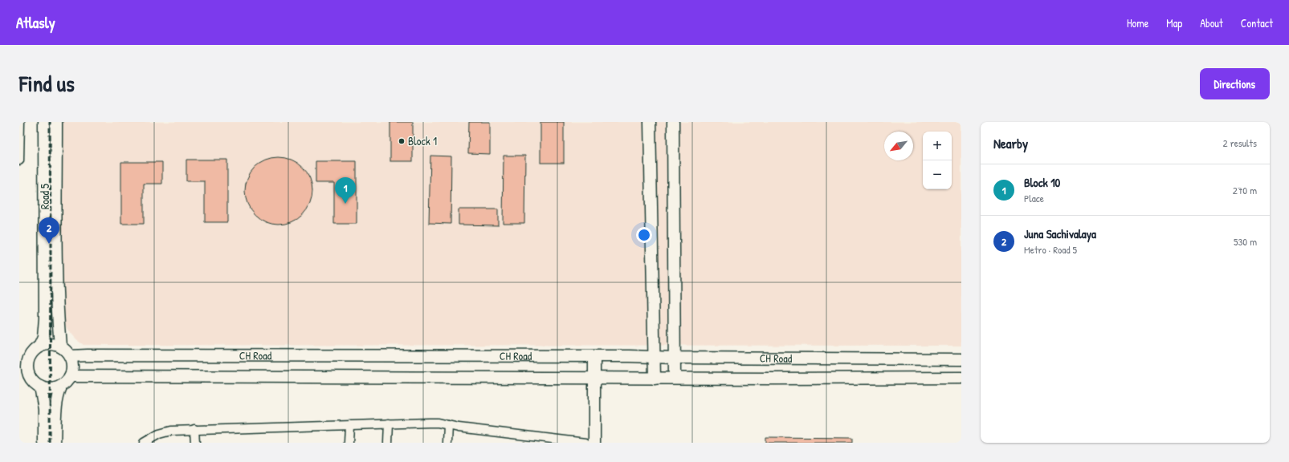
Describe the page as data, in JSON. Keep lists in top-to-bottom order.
{
  "streets": {
    "street": ["Road 5", "CH Road"]
  },
  "crossings": [
    ["Road 5", "CH Road"]
  ],
  "places": ["Block 1"],
  "north": "bottom left",
  "page": {
    "header": "Atlasly",
    "nav": [
      "Home",
      "Map",
      "About",
      "Contact"
    ],
    "title": "Find us",
    "buttons": "Directions",
    "heading": ["Nearby", "2 results"],
    "map_buttons": ["+", "−"],
    "list": [
      {
        "mark": "1",
        "name": "Block 10",
        "note": "Place",
        "value": "270 m"
      },
      {
        "mark": "2",
        "name": "Juna Sachivalaya",
        "note": "Metro · Road 5",
        "value": "530 m"
      }
    ],
    "pins": ["1", "2"]
  }
}
